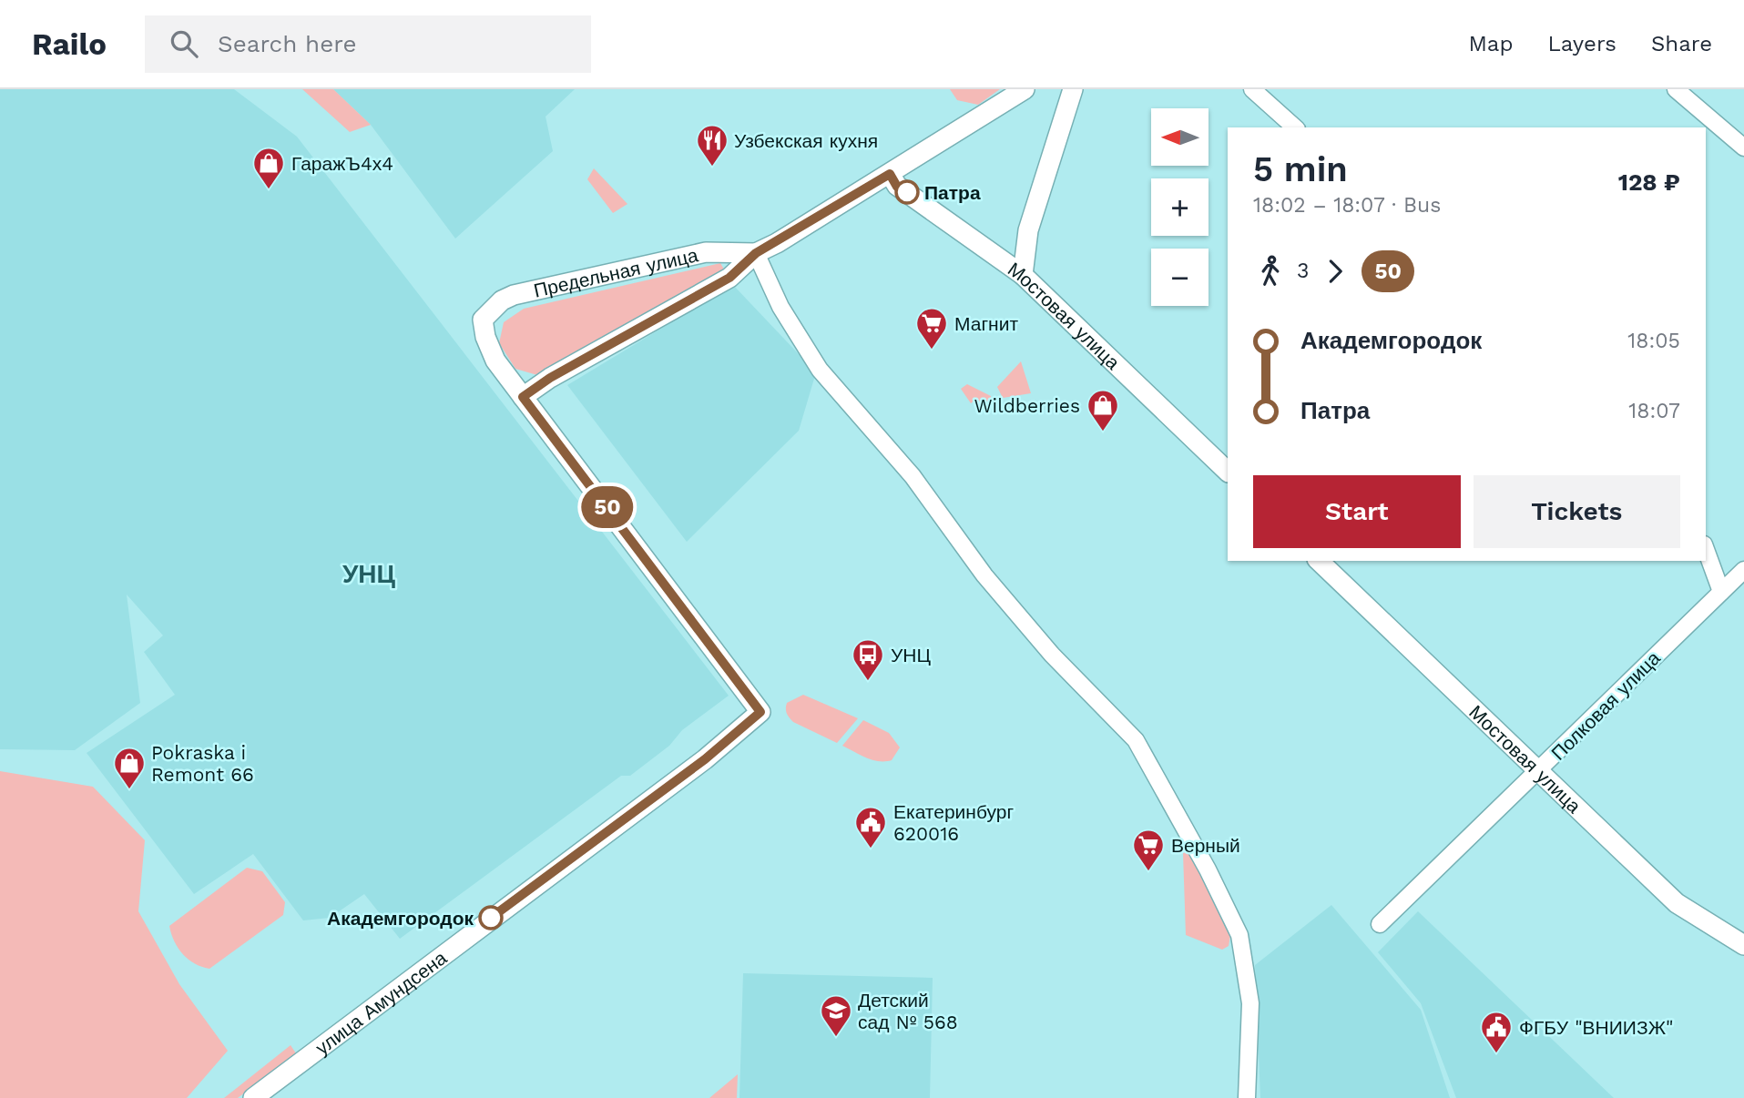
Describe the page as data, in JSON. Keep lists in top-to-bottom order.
{
  "streets": {
    "street": [
      "Предельная улица",
      "Мостовая улица",
      "Полковая улица",
      "улица Амундсена"
    ]
  },
  "crossings": [
    ["Предельная улица", "Мостовая улица"],
    ["Предельная улица", "улица Амундсена"],
    ["Мостовая улица", "Полковая улица"]
  ],
  "districts": ["УНЦ"],
  "places": {
    "restaurant": ["Узбекская кухня"],
    "shop": ["ГаражЪ4х4", "Wildberries", "Pokraska i Remont 66"],
    "other": ["Патра", "Академгородок"],
    "supermarket": ["Магнит", "Верный"],
    "bus stop": ["УНЦ"],
    "public building": ["Екатеринбург 620016", "ФГБУ \"ВНИИЗЖ\""],
    "school or university": ["Детский сад № 568"]
  },
  "lines": ["bus line 50"],
  "north": "left",
  "page": {
    "header": "Railo",
    "search": "Search here",
    "nav": ["Map", "Layers", "Share"],
    "on_map": "50",
    "map_buttons": ["+", "−"],
    "heading": ["5 min", "18:02 – 18:07 · Bus", "128 ₽"],
    "legs": ["3", "50"],
    "list": [
      {
        "name": "Академгородок",
        "value": "18:05"
      },
      {
        "name": "Патра",
        "value": "18:07"
      }
    ],
    "buttons": ["Start", "Tickets"]
  }
}
